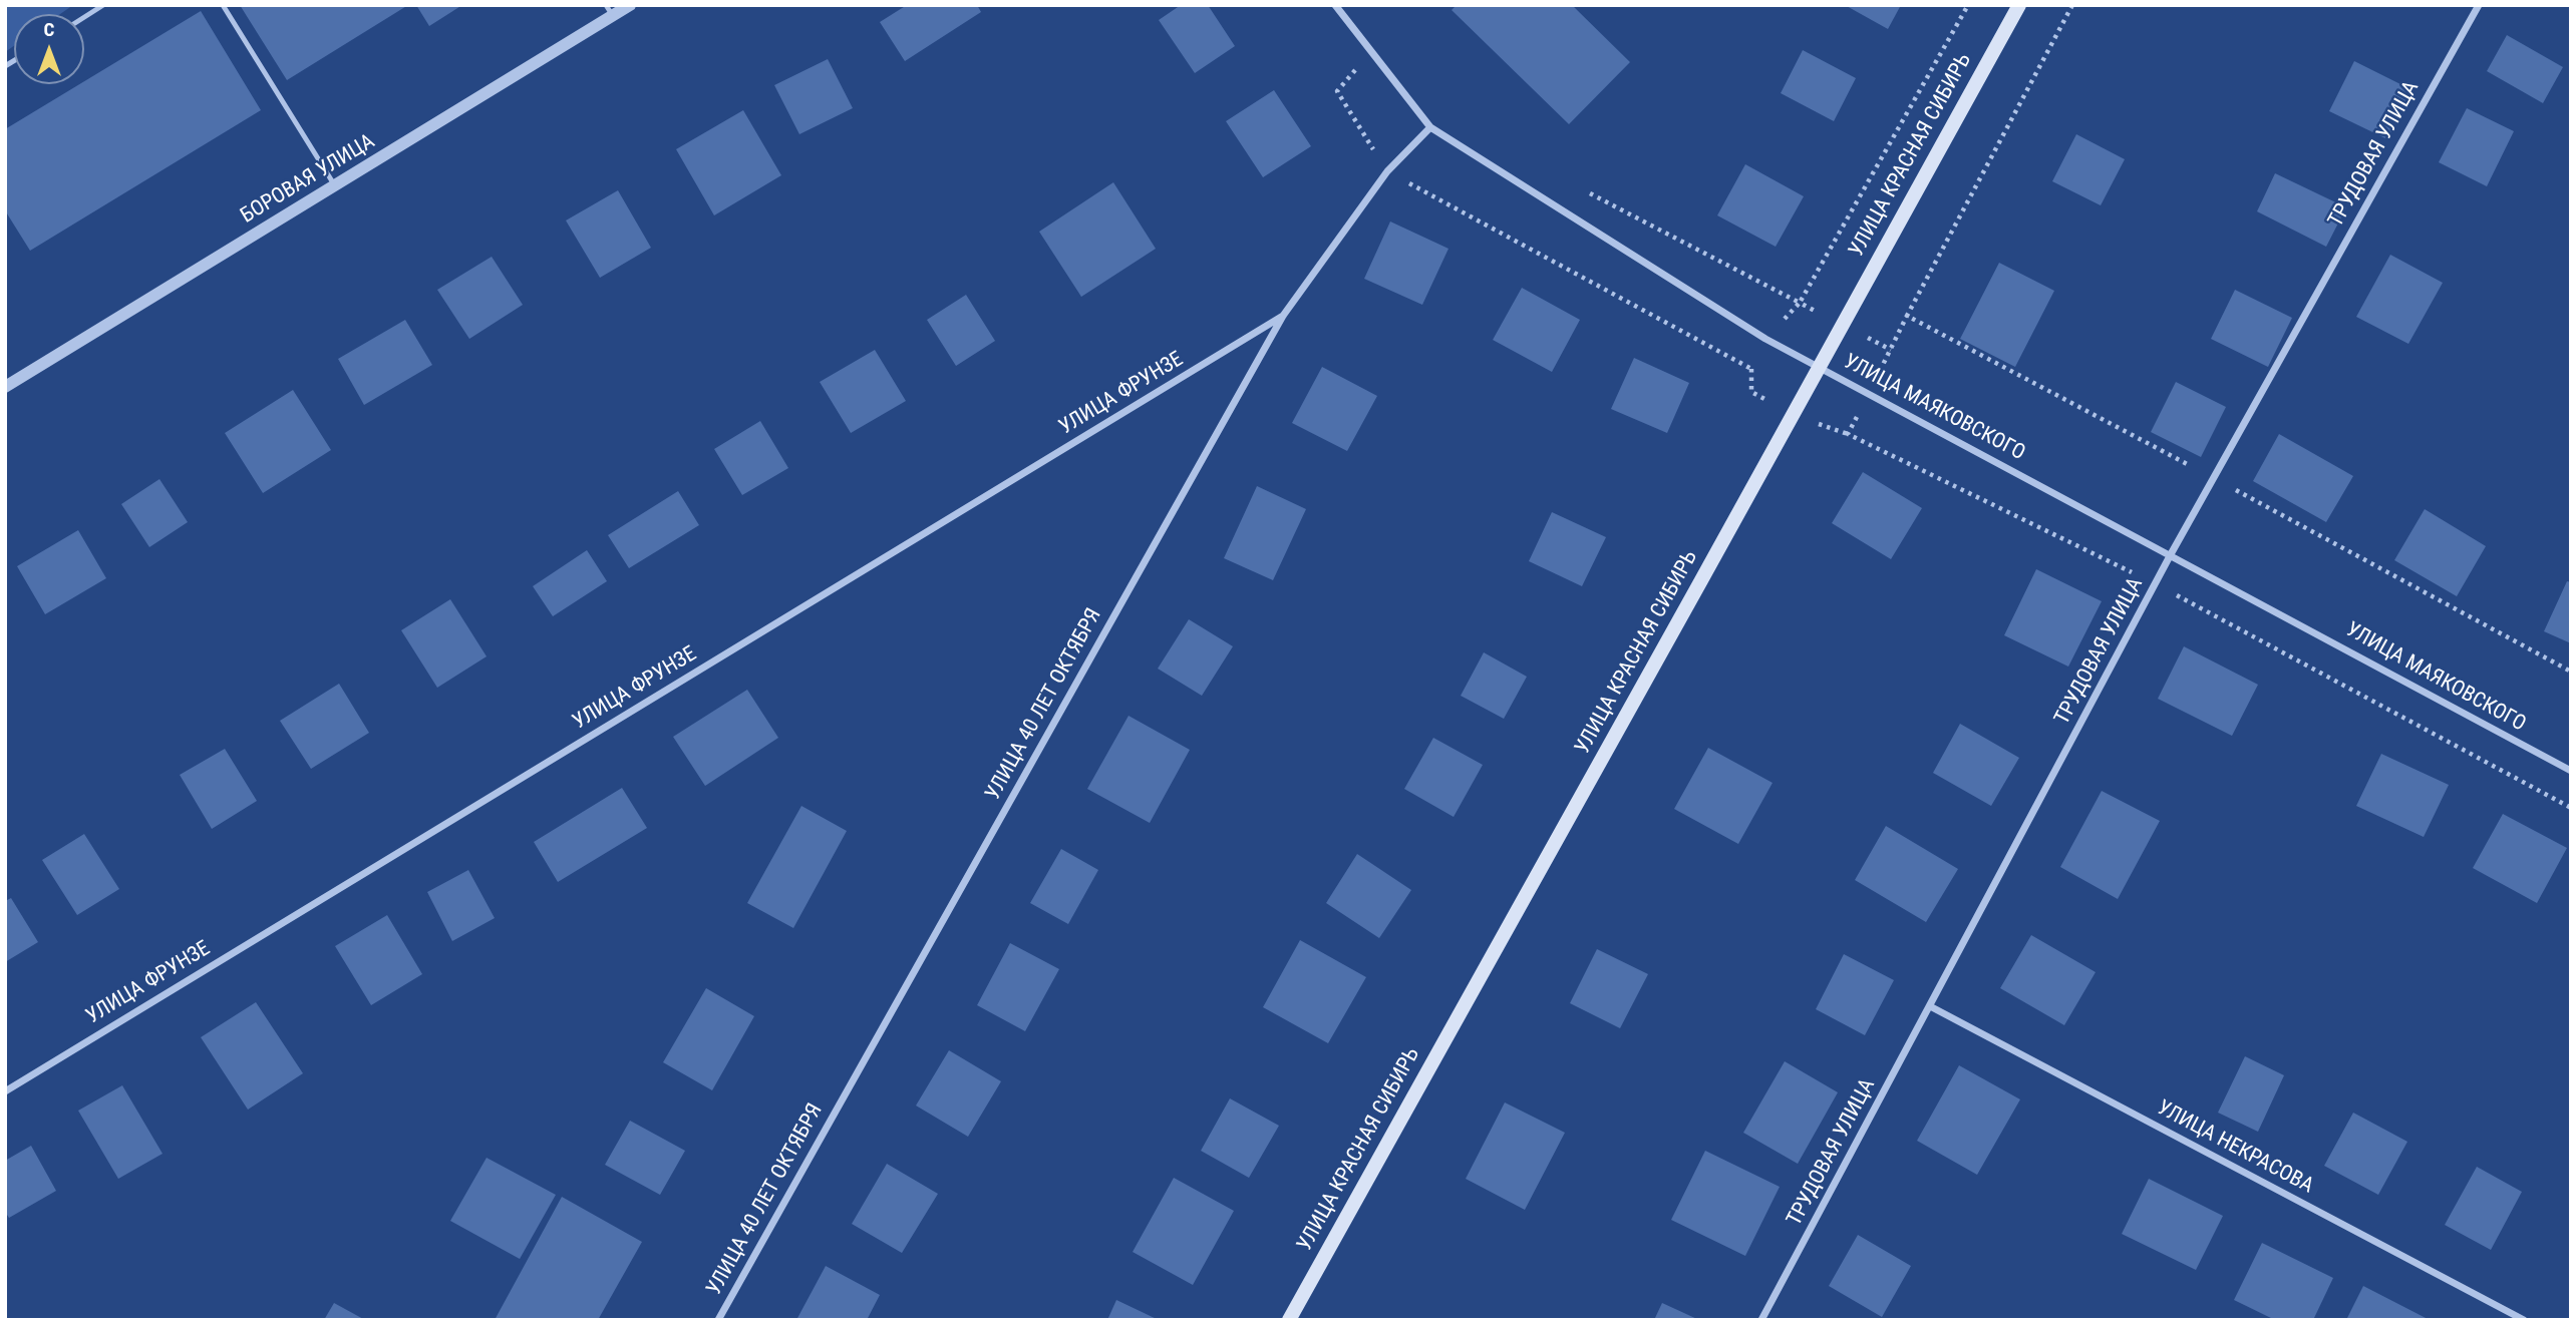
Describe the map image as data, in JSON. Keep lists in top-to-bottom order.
{
  "streets": {
    "main road": ["УЛИЦА КРАСНАЯ СИБИРЬ"],
    "street": [
      "ТРУДОВАЯ УЛИЦА",
      "БОРОВАЯ УЛИЦА",
      "УЛИЦА ФРУНЗЕ",
      "УЛИЦА МАЯКОВСКОГО",
      "УЛИЦА 40 ЛЕТ ОКТЯБРЯ",
      "УЛИЦА НЕКРАСОВА"
    ]
  },
  "crossings": [
    ["ТРУДОВАЯ УЛИЦА", "УЛИЦА МАЯКОВСКОГО"],
    ["ТРУДОВАЯ УЛИЦА", "УЛИЦА НЕКРАСОВА"],
    ["УЛИЦА КРАСНАЯ СИБИРЬ", "УЛИЦА МАЯКОВСКОГО"],
    ["УЛИЦА ФРУНЗЕ", "УЛИЦА 40 ЛЕТ ОКТЯБРЯ"],
    ["УЛИЦА МАЯКОВСКОГО", "УЛИЦА 40 ЛЕТ ОКТЯБРЯ"]
  ],
  "north": "top"
}
